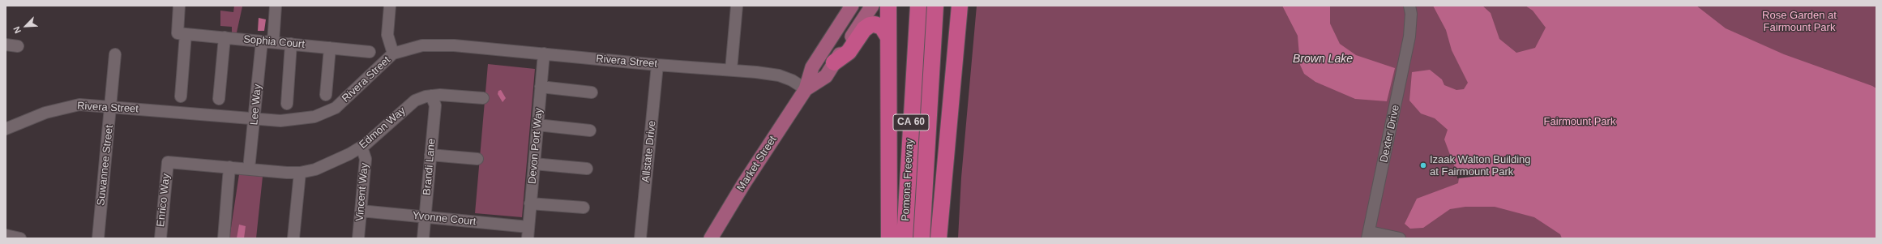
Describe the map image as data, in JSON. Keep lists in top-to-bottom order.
{
  "streets": {
    "highway": ["CA 60", "Pomona Freeway"],
    "main road": ["Market Street"],
    "street": [
      "Sophia Court",
      "Rivera Street",
      "Lee Way",
      "Edmon Way",
      "Dexter Drive",
      "Devon Port Way",
      "Allstate Drive",
      "Suwannee Street",
      "Brandi Lane",
      "Vincent Way",
      "Enrico Way",
      "Yvonne Court"
    ]
  },
  "crossings": [
    ["Sophia Court", "Lee Way"],
    ["Rivera Street", "Lee Way"],
    ["Rivera Street", "Devon Port Way"],
    ["Rivera Street", "Allstate Drive"],
    ["Rivera Street", "Market Street"],
    ["Rivera Street", "Suwannee Street"],
    ["Lee Way", "Edmon Way"],
    ["Edmon Way", "Brandi Lane"],
    ["Edmon Way", "Vincent Way"],
    ["Edmon Way", "Enrico Way"],
    ["Devon Port Way", "Yvonne Court"],
    ["Brandi Lane", "Yvonne Court"],
    ["Vincent Way", "Yvonne Court"]
  ],
  "water": ["Brown Lake"],
  "parks": ["Rose Garden at Fairmount Park", "Fairmount Park"],
  "places": ["Izaak Walton Building at Fairmount Park"],
  "north": "bottom left"
}
